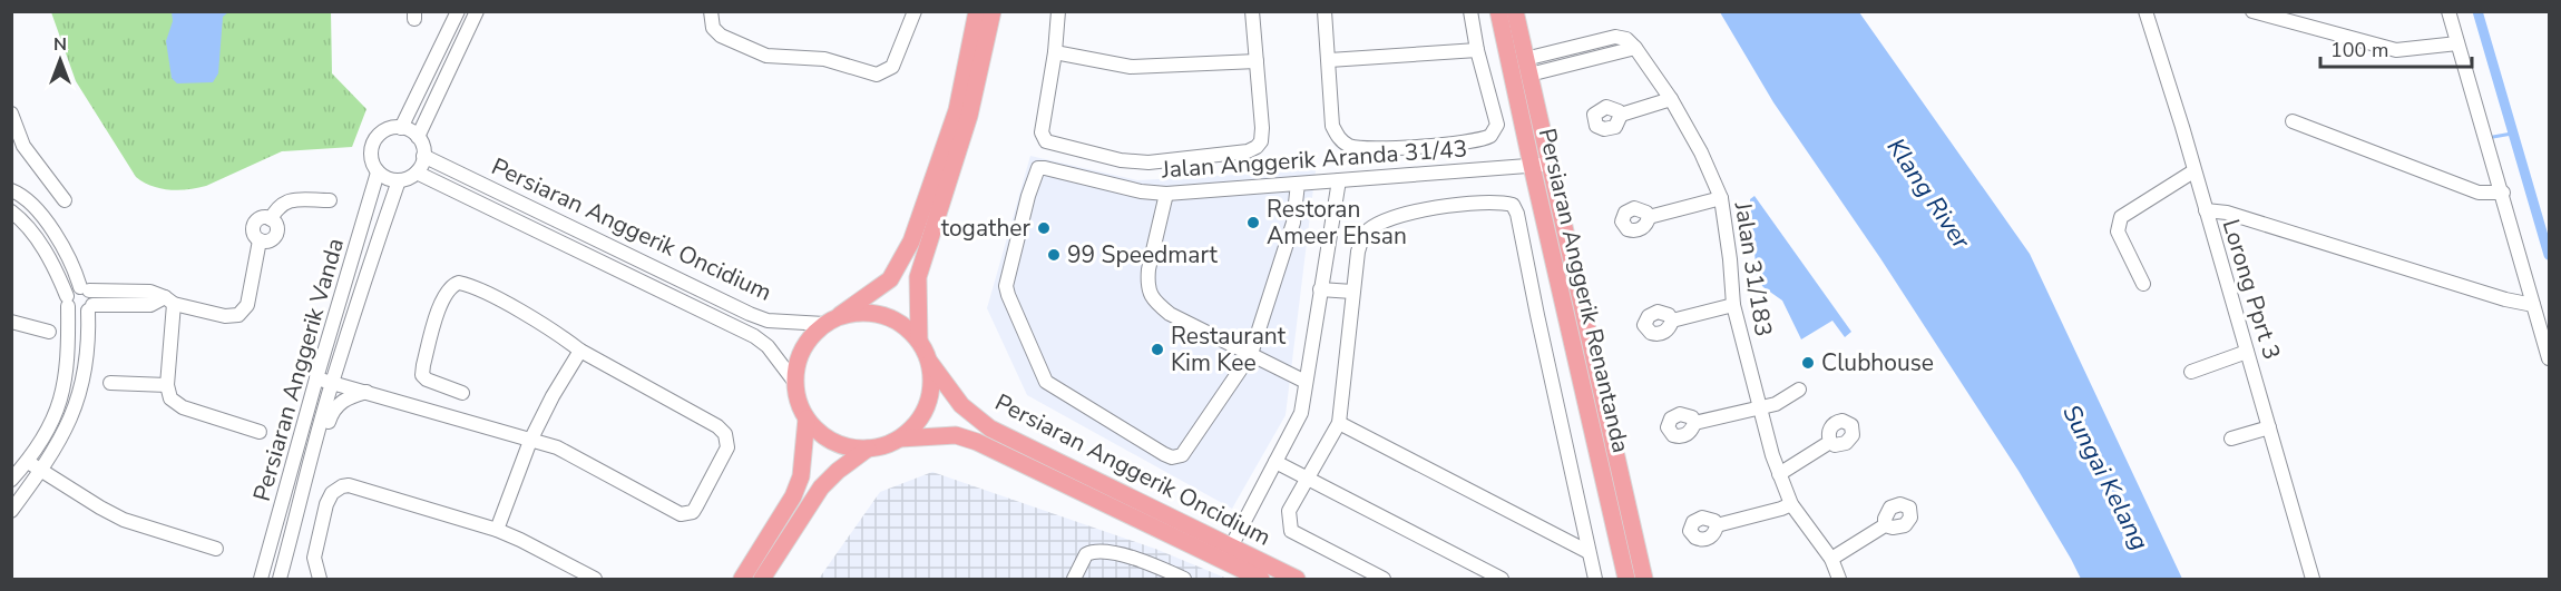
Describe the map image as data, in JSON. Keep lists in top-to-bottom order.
{
  "streets": {
    "main road": ["Persiaran Anggerik Oncidium", "Persiaran Anggerik Renantanda"],
    "street": [
      "Jalan Anggerik Aranda 31/43",
      "Jalan 31/183",
      "Lorong Pprt 3",
      "Persiaran Anggerik Vanda"
    ]
  },
  "crossings": [
    ["Jalan Anggerik Aranda 31/43", "Persiaran Anggerik Renantanda"],
    ["Persiaran Anggerik Oncidium", "Persiaran Anggerik Vanda"]
  ],
  "water": ["Klang River", "Sungai Kelang"],
  "places": [
    "Restoran Ameer Ehsan",
    "togather",
    "99 Speedmart",
    "Restaurant Kim Kee",
    "Clubhouse"
  ],
  "scale_bar": "100 m",
  "north": "top"
}
